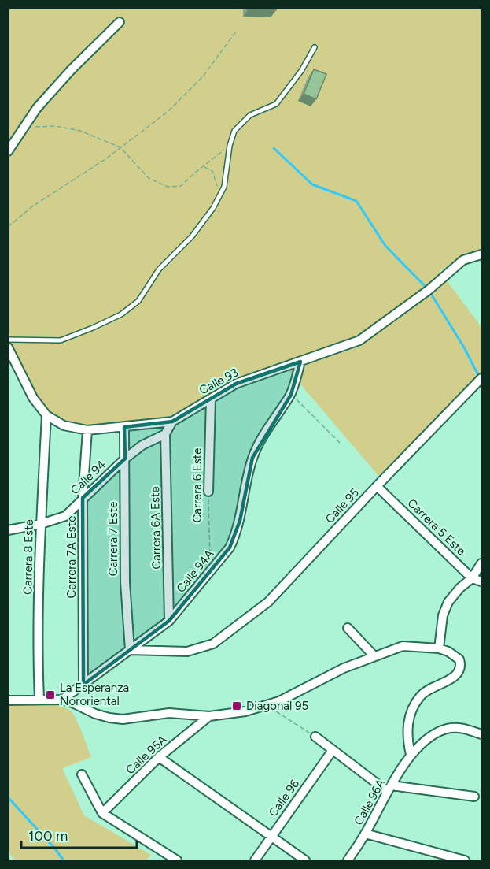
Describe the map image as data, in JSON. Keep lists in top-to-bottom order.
{
  "streets": {
    "street": [
      "Calle 93",
      "Calle 94",
      "Carrera 6 Este",
      "Calle 95",
      "Carrera 5 Este",
      "Carrera 6A Este",
      "Carrera 7 Este",
      "Carrera 8 Este",
      "Carrera 7A Este",
      "Calle 94A",
      "Calle 95A",
      "Calle 96",
      "Calle 96A"
    ]
  },
  "crossings": [
    ["Calle 93", "Carrera 6 Este"],
    ["Calle 93", "Carrera 7 Este"],
    ["Calle 93", "Carrera 8 Este"],
    ["Calle 93", "Carrera 7A Este"],
    ["Calle 93", "Calle 94A"],
    ["Calle 94", "Carrera 6A Este"],
    ["Calle 94", "Carrera 7 Este"],
    ["Calle 94", "Carrera 8 Este"],
    ["Calle 94", "Carrera 7A Este"],
    ["Carrera 6 Este", "Calle 94A"],
    ["Calle 95", "Carrera 5 Este"],
    ["Calle 95", "Carrera 7 Este"],
    ["Calle 95", "Calle 94A"],
    ["Carrera 6A Este", "Calle 94A"],
    ["Carrera 7 Este", "Calle 94A"],
    ["Carrera 7A Este", "Calle 94A"]
  ],
  "places": {
    "transit": ["La Esperanza Nororiental", "Diagonal 95"]
  },
  "scale_bar": "100 m"
}
